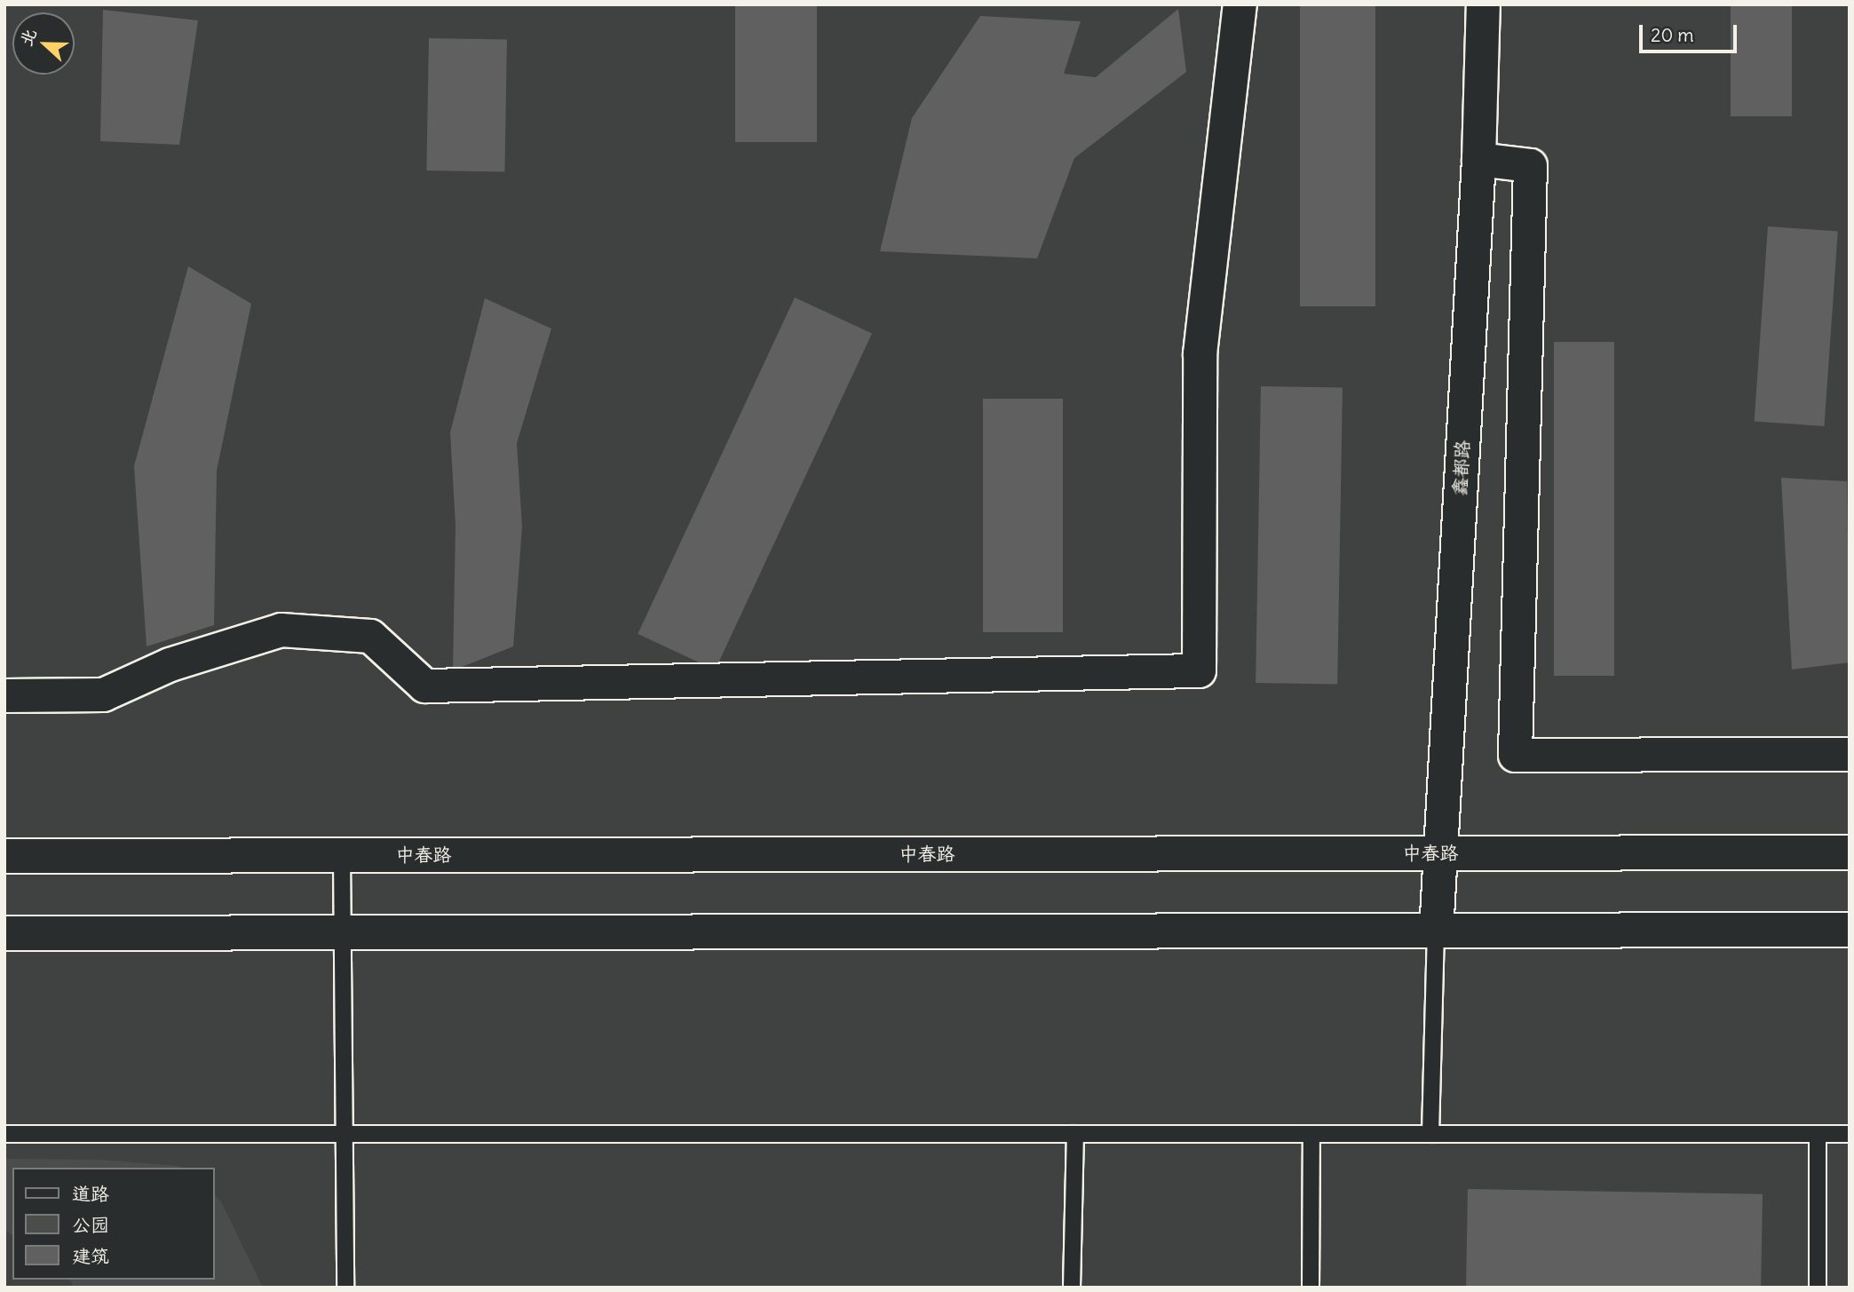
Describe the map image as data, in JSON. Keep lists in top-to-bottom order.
{
  "streets": {
    "main road": ["中春路"],
    "street": ["鑫都路"]
  },
  "crossings": [
    ["鑫都路", "中春路"]
  ],
  "legend": ["道路", "公园", "建筑"],
  "scale_bar": "20 m",
  "north": "left"
}
